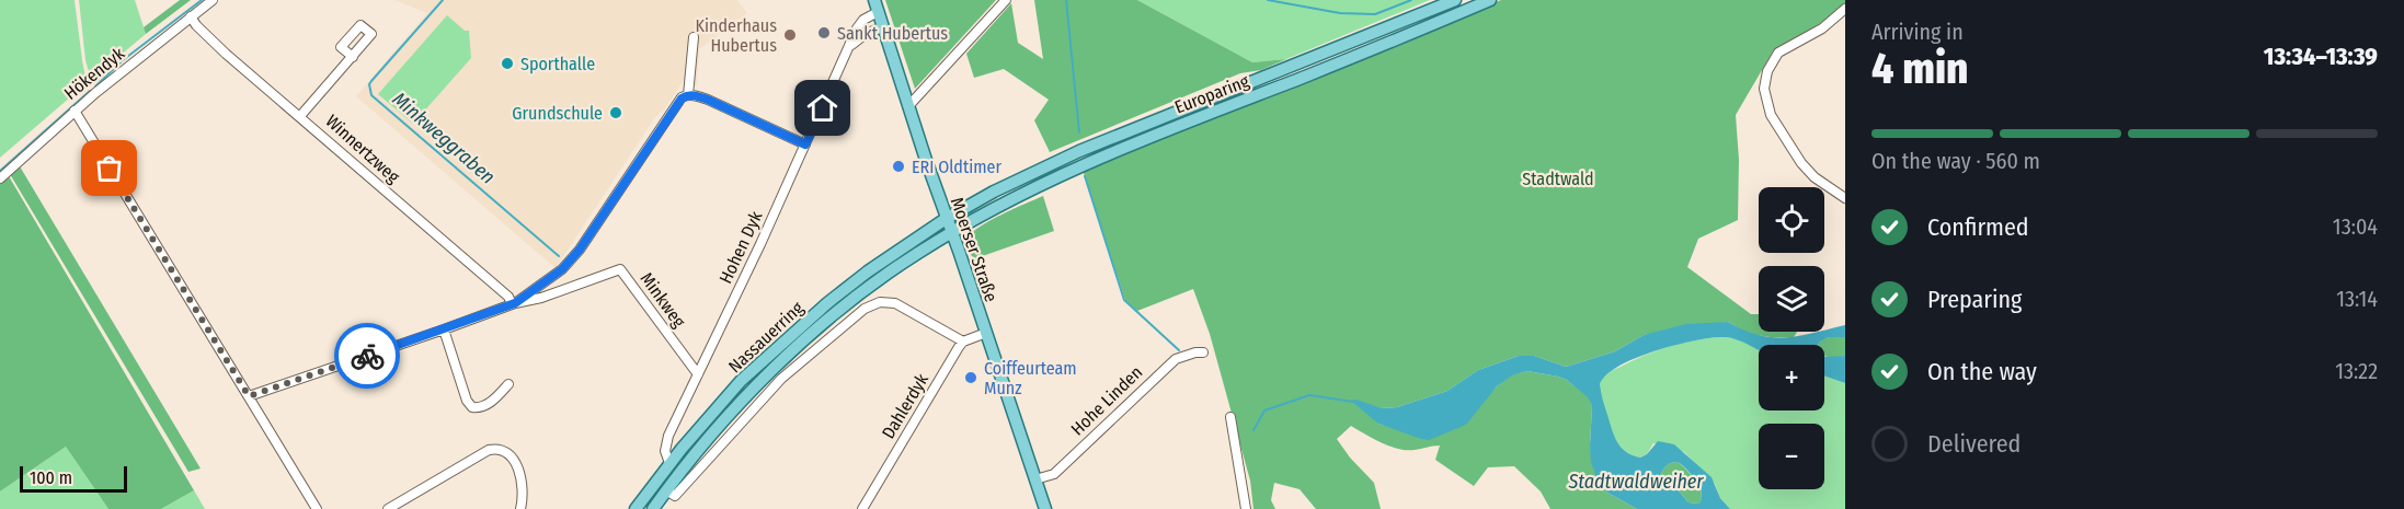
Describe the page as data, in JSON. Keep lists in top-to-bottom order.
{
  "streets": {
    "main road": ["Europaring", "Moerser Straße", "Nassauerring"],
    "street": [
      "Hökendyk",
      "Winnertzweg",
      "Hohen Dyk",
      "Minkweg",
      "Hohe Linden",
      "Dahlerdyk"
    ]
  },
  "crossings": [
    ["Hökendyk", "Winnertzweg"],
    ["Europaring", "Moerser Straße"],
    ["Europaring", "Nassauerring"],
    ["Winnertzweg", "Minkweg"],
    ["Hohen Dyk", "Moerser Straße"],
    ["Hohen Dyk", "Minkweg"],
    ["Hohen Dyk", "Nassauerring"],
    ["Moerser Straße", "Nassauerring"],
    ["Moerser Straße", "Hohe Linden"],
    ["Nassauerring", "Dahlerdyk"]
  ],
  "water": ["Minkweggraben", "Stadtwaldweiher"],
  "parks": ["Stadtwald"],
  "places": [
    "Sankt Hubertus",
    "Kinderhaus Hubertus",
    "Sporthalle",
    "Grundschule",
    "ERI Oldtimer",
    "Coiffeurteam Munz"
  ],
  "scale_bar": "100 m",
  "page": {
    "heading": ["4 min", "Arriving in", "13:34–13:39"],
    "bar": "On the way · 560 m",
    "map_buttons": ["+", "−"],
    "list": [
      ["Confirmed", "13:04"],
      ["Preparing", "13:14"],
      ["On the way", "13:22"],
      "Delivered"
    ],
    "scale": "100 m"
  }
}
